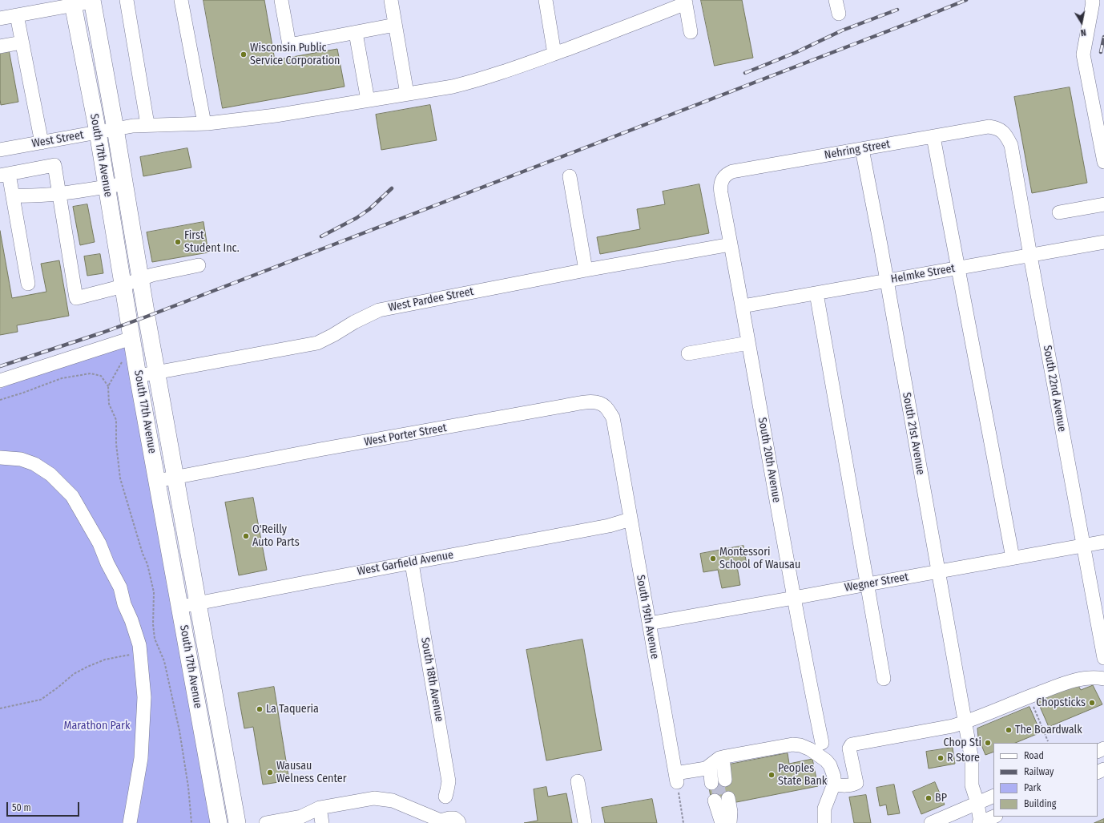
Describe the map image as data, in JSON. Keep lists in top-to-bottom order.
{
  "streets": {
    "main road": ["South 17th Avenue"],
    "street": [
      "West Street",
      "Nehring Street",
      "Helmke Street",
      "West Pardee Street",
      "South 22nd Avenue",
      "South 21st Avenue",
      "West Porter Street",
      "South 20th Avenue",
      "West Garfield Avenue",
      "Wegner Street",
      "South 19th Avenue",
      "South 18th Avenue"
    ]
  },
  "crossings": [
    ["West Street", "South 17th Avenue"],
    ["Nehring Street", "South 22nd Avenue"],
    ["Nehring Street", "South 21st Avenue"],
    ["Nehring Street", "South 20th Avenue"],
    ["South 17th Avenue", "West Pardee Street"],
    ["South 17th Avenue", "West Porter Street"],
    ["South 17th Avenue", "West Garfield Avenue"],
    ["Helmke Street", "South 22nd Avenue"],
    ["Helmke Street", "South 21st Avenue"],
    ["Helmke Street", "South 20th Avenue"],
    ["West Pardee Street", "South 20th Avenue"],
    ["South 22nd Avenue", "Wegner Street"],
    ["South 21st Avenue", "Wegner Street"],
    ["West Porter Street", "South 19th Avenue"],
    ["South 20th Avenue", "Wegner Street"],
    ["West Garfield Avenue", "South 19th Avenue"],
    ["West Garfield Avenue", "South 18th Avenue"],
    ["Wegner Street", "South 19th Avenue"]
  ],
  "parks": ["Marathon Park"],
  "places": [
    "Wisconsin Public Service Corporation",
    "First Student Inc.",
    "O'Reilly Auto Parts",
    "Montessori School of Wausau",
    "Chopsticks",
    "La Taqueria",
    "The Boardwalk",
    "Chop Sti",
    "R Store",
    "Wausau Welness Center",
    "Peoples State Bank",
    "BP"
  ],
  "legend": [
    "Road",
    "Railway",
    "Park",
    "Building"
  ],
  "scale_bar": "50 m",
  "north": "bottom"
}
